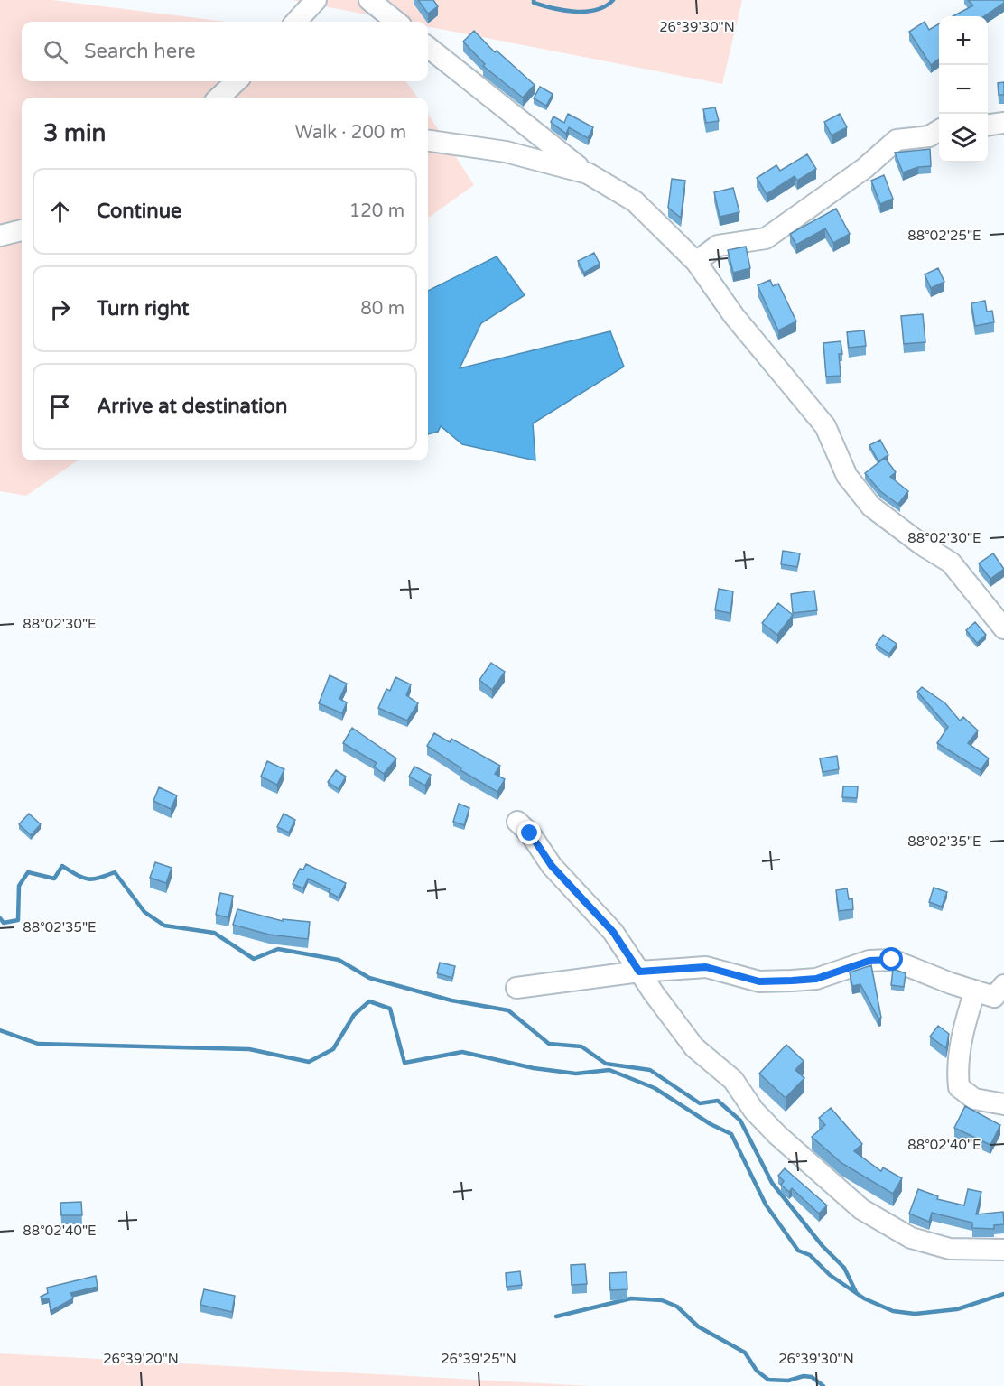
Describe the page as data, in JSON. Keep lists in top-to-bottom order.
{
  "page": {
    "map_buttons": ["+", "−"],
    "search": "Search here",
    "heading": ["3 min", "Walk · 200 m"],
    "list": [
      ["Continue", "120 m"],
      ["Turn right", "80 m"],
      "Arrive at destination"
    ]
  },
  "coordinates": [
    "26°39'30\"N",
    "88°02'25\"E",
    "88°02'30\"E",
    "88°02'35\"E",
    "88°02'40\"E",
    "26°39'20\"N",
    "26°39'25\"N"
  ]
}
